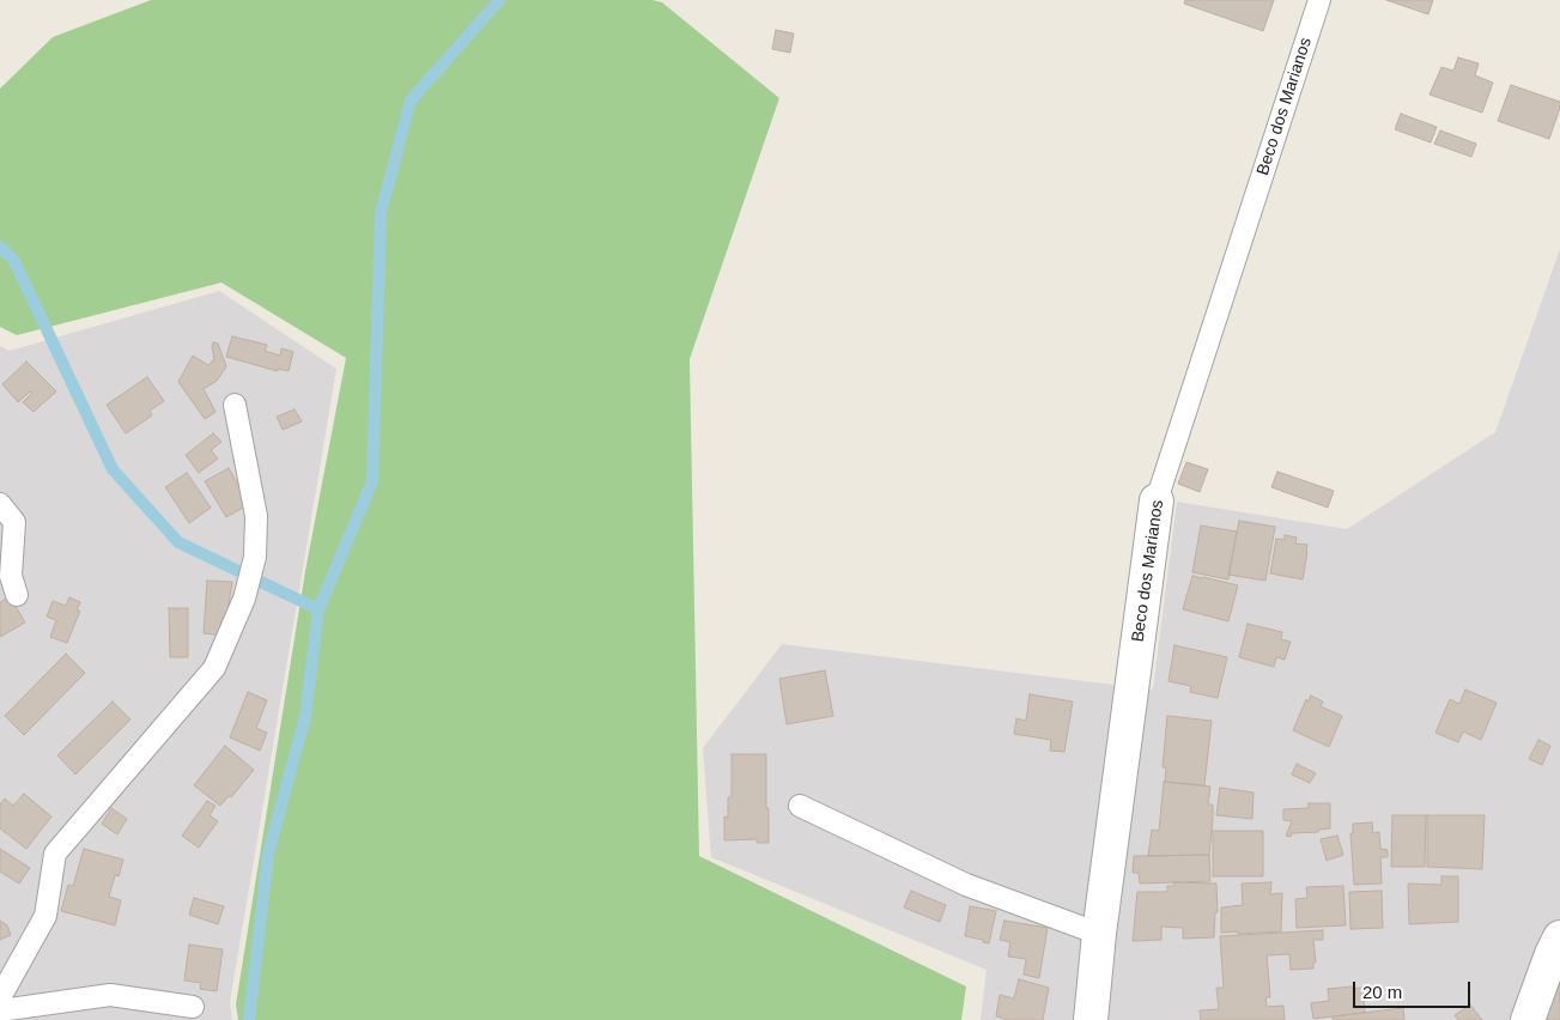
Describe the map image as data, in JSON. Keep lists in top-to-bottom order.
{
  "streets": {
    "street": ["Beco dos Marianos"]
  },
  "scale_bar": "20 m"
}
